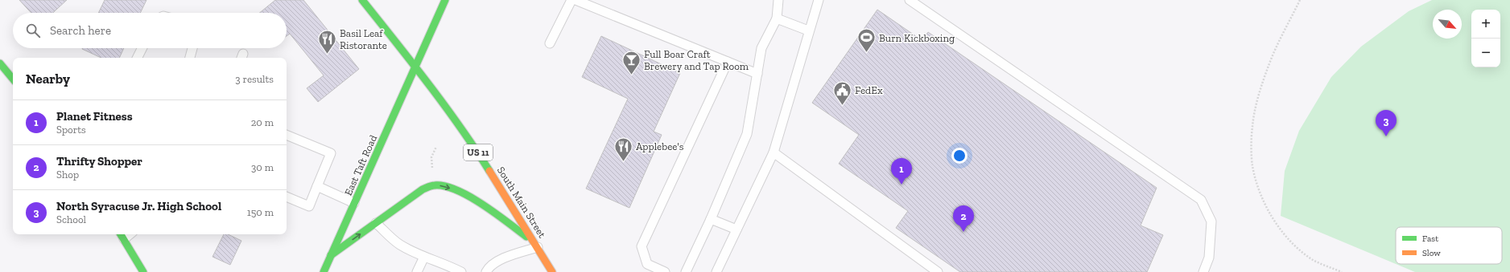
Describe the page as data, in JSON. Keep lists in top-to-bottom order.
{
  "streets": {
    "main road": ["US 11", "East Taft Road", "South Main Street"]
  },
  "crossings": [
    ["US 11", "East Taft Road"],
    ["US 11", "South Main Street"],
    ["East Taft Road", "South Main Street"]
  ],
  "places": {
    "sports": ["Burn Kickboxing"],
    "restaurant": ["Basil Leaf Ristorante", "Applebee's"],
    "bar": ["Full Boar Craft Brewery and Tap Room"],
    "public building": ["FedEx"]
  },
  "legend": ["Fast", "Slow"],
  "north": "bottom right",
  "page": {
    "map_buttons": ["+", "−"],
    "search": "Search here",
    "heading": ["Nearby", "3 results"],
    "list": [
      {
        "mark": "1",
        "name": "Planet Fitness",
        "note": "Sports",
        "value": "20 m"
      },
      {
        "mark": "2",
        "name": "Thrifty Shopper",
        "note": "Shop",
        "value": "30 m"
      },
      {
        "mark": "3",
        "name": "North Syracuse Jr. High School",
        "note": "School",
        "value": "150 m"
      }
    ],
    "pins": ["3", "1", "2"]
  }
}
